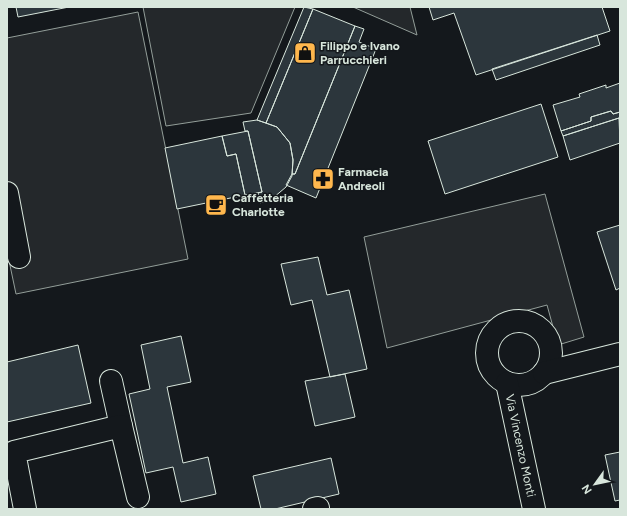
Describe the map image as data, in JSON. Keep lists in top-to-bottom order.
{
  "streets": {
    "street": ["Via Vincenzo Monti"]
  },
  "places": {
    "shop": ["Filippo e Ivano Parrucchieri"],
    "pharmacy": ["Farmacia Andreoli"],
    "cafe": ["Caffetteria Charlotte"]
  },
  "north": "bottom left"
}
